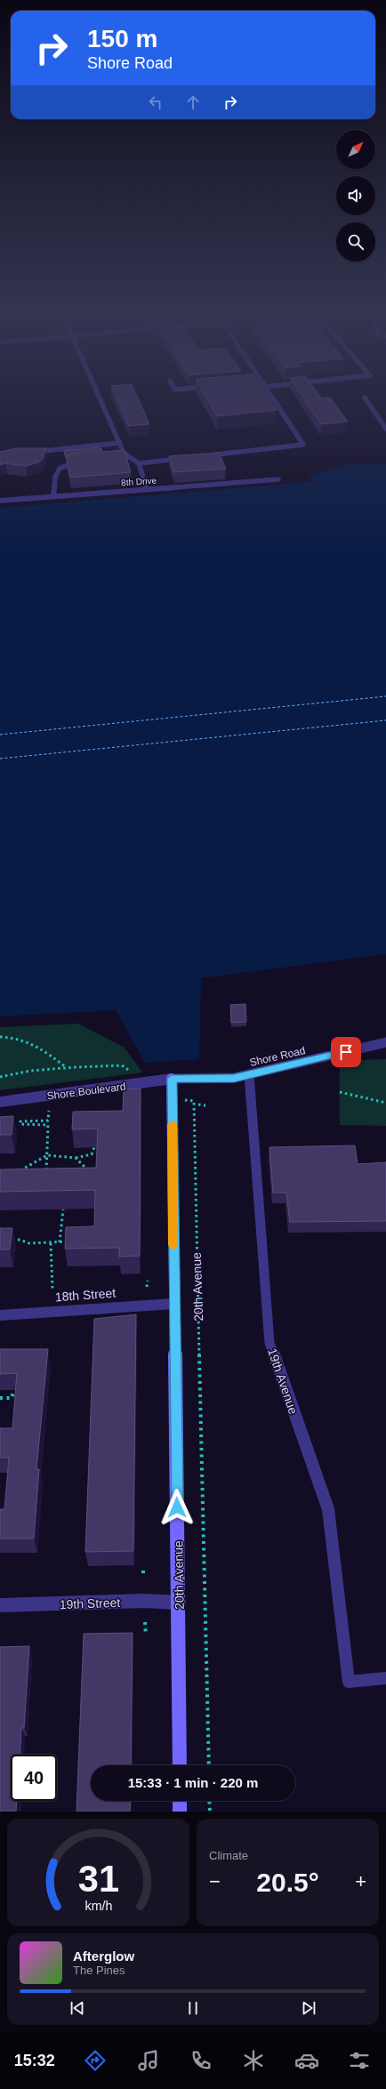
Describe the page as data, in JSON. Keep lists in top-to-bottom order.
{
  "streets": {
    "street": [
      "Shore Boulevard",
      "20th Avenue",
      "18th Street",
      "19th Street"
    ],
    "lane": ["8th Drive", "Shore Road", "19th Avenue"]
  },
  "crossings": [
    ["Shore Road", "Shore Boulevard"],
    ["Shore Road", "20th Avenue"],
    ["Shore Road", "19th Avenue"],
    ["Shore Boulevard", "20th Avenue"],
    ["20th Avenue", "18th Street"],
    ["20th Avenue", "19th Street"]
  ],
  "north": "top right",
  "page": {
    "turn": ["150 m", "Shore Road"],
    "limit": "40",
    "trip": "15:33 · 1 min · 220 m",
    "tile": "Climate",
    "heat": ["−", "20.5°", "+"],
    "song": ["Afterglow", "The Pines"],
    "tabs": "15:32",
    "gauge": ["31", "km/h"]
  }
}
